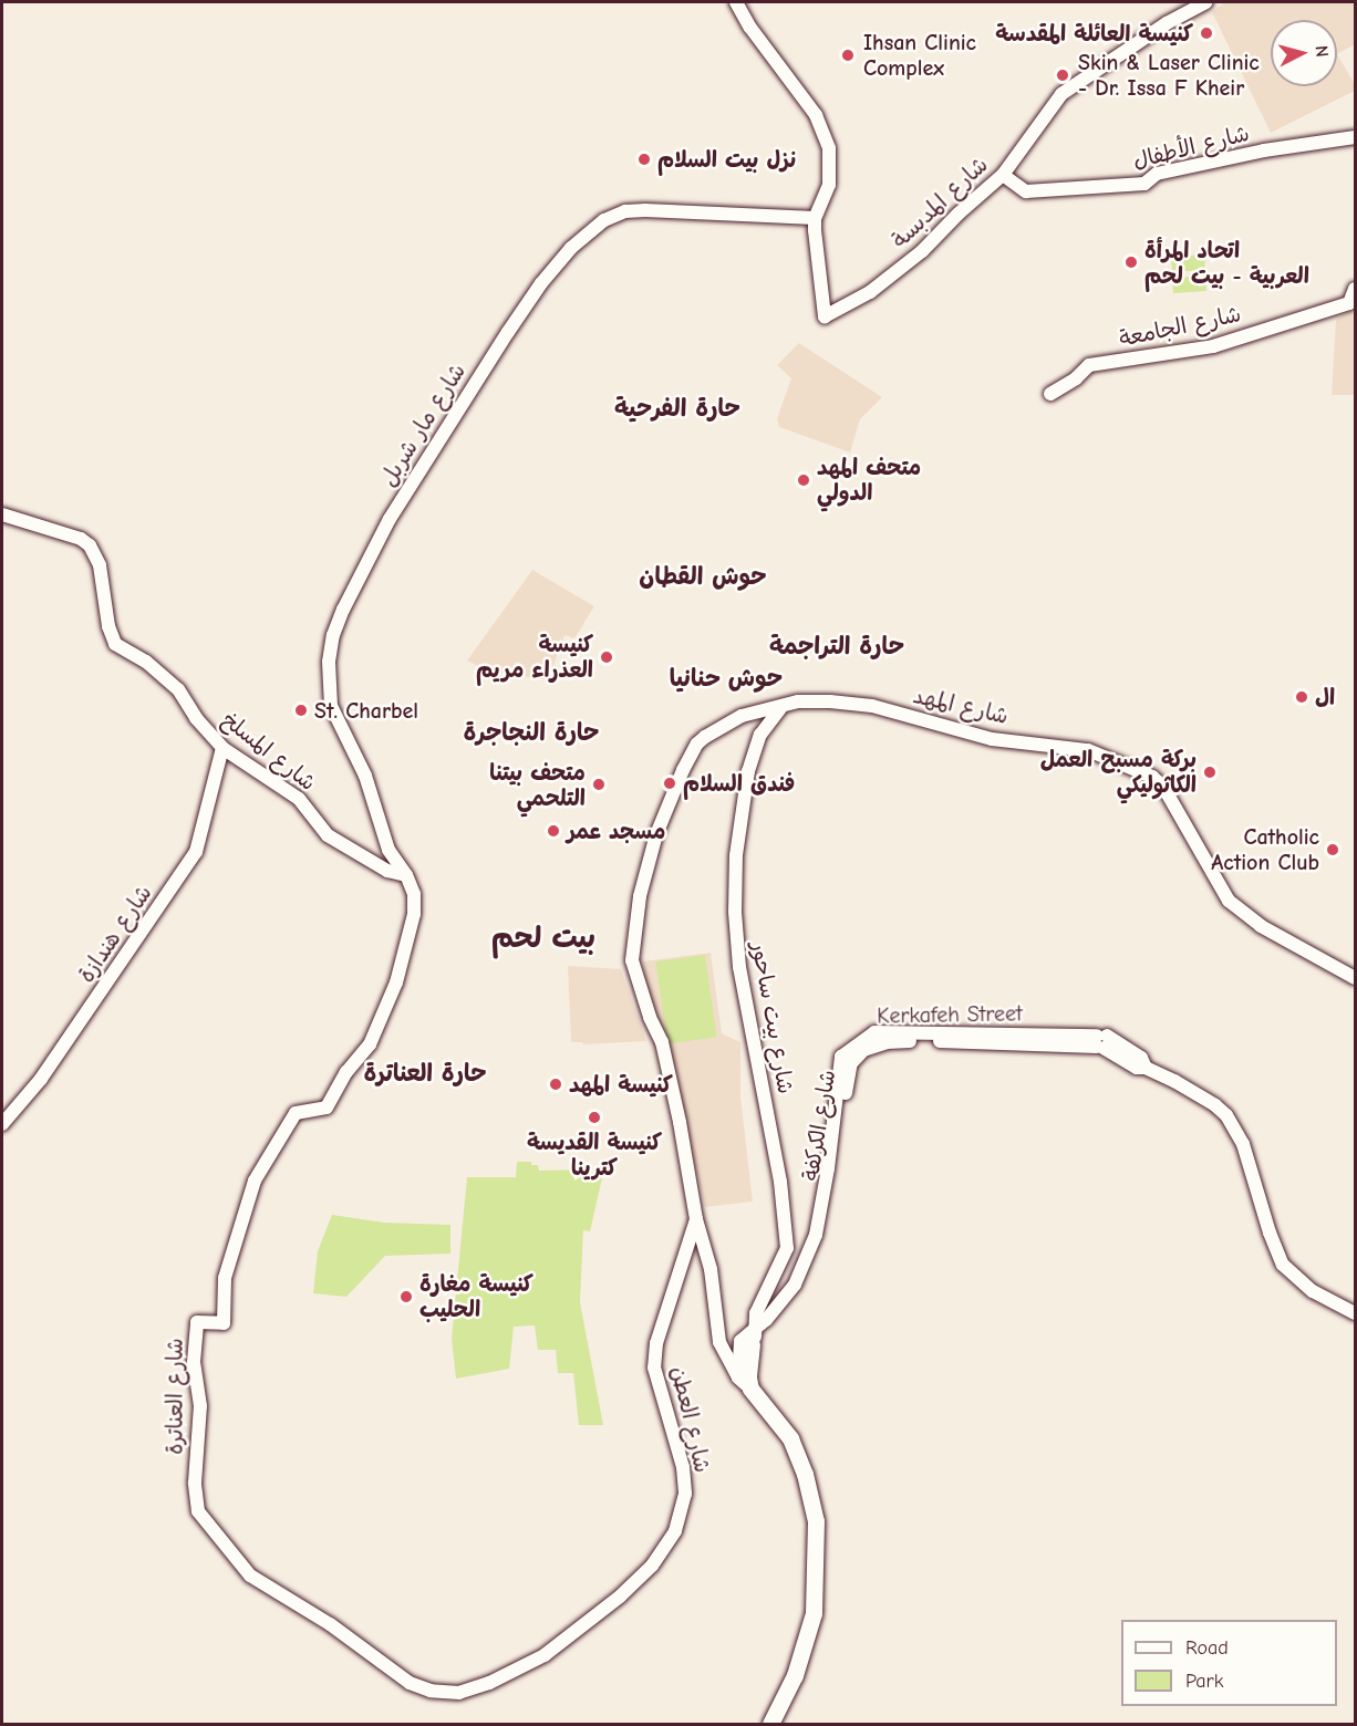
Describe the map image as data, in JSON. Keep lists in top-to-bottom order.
{
  "streets": {
    "street": [
      "شارع الأطفال",
      "شارع المدبسة",
      "شارع الجامعة",
      "شارع مار شربل",
      "شارع المهد",
      "شارع المسلخ",
      "شارع هندازة",
      "شارع بيت ساحور",
      "شارع الكركفة",
      "شارع العناترة",
      "شارع العطن"
    ]
  },
  "crossings": [
    ["شارع الأطفال", "شارع المدبسة"],
    ["شارع المدبسة", "شارع مار شربل"],
    ["شارع مار شربل", "شارع المسلخ"],
    ["شارع مار شربل", "شارع العناترة"],
    ["شارع المهد", "شارع بيت ساحور"],
    ["شارع المهد", "شارع العطن"],
    ["شارع المسلخ", "شارع هندازة"],
    ["شارع بيت ساحور", "شارع الكركفة"],
    ["شارع العناترة", "شارع العطن"]
  ],
  "districts": [
    "حارة الفرحية",
    "حوش القطان",
    "حارة التراجمة",
    "حوش حنانيا",
    "حارة النجاجرة",
    "بيت لحم",
    "حارة العناترة"
  ],
  "places": [
    "كنيسة العائلة المقدسة",
    "Ihsan Clinic Complex",
    "Skin & Laser Clinic - Dr. Issa F Kheir",
    "نزل بيت السلام",
    "اتحاد المرأة العربية - بيت لحم",
    "متحف المهد الدولي",
    "كنيسة العذراء مريم",
    "ال",
    "St. Charbel",
    "بركة مسبح العمل الكاثوليكي",
    "فندق السلام",
    "متحف بيتنا التلحمي",
    "مسجد عمر",
    "Catholic Action Club",
    "كنيسة المهد",
    "كنيسة القديسة كترينا",
    "كنيسة مغارة الحليب"
  ],
  "legend": ["Road", "Park"],
  "north": "right"
}
